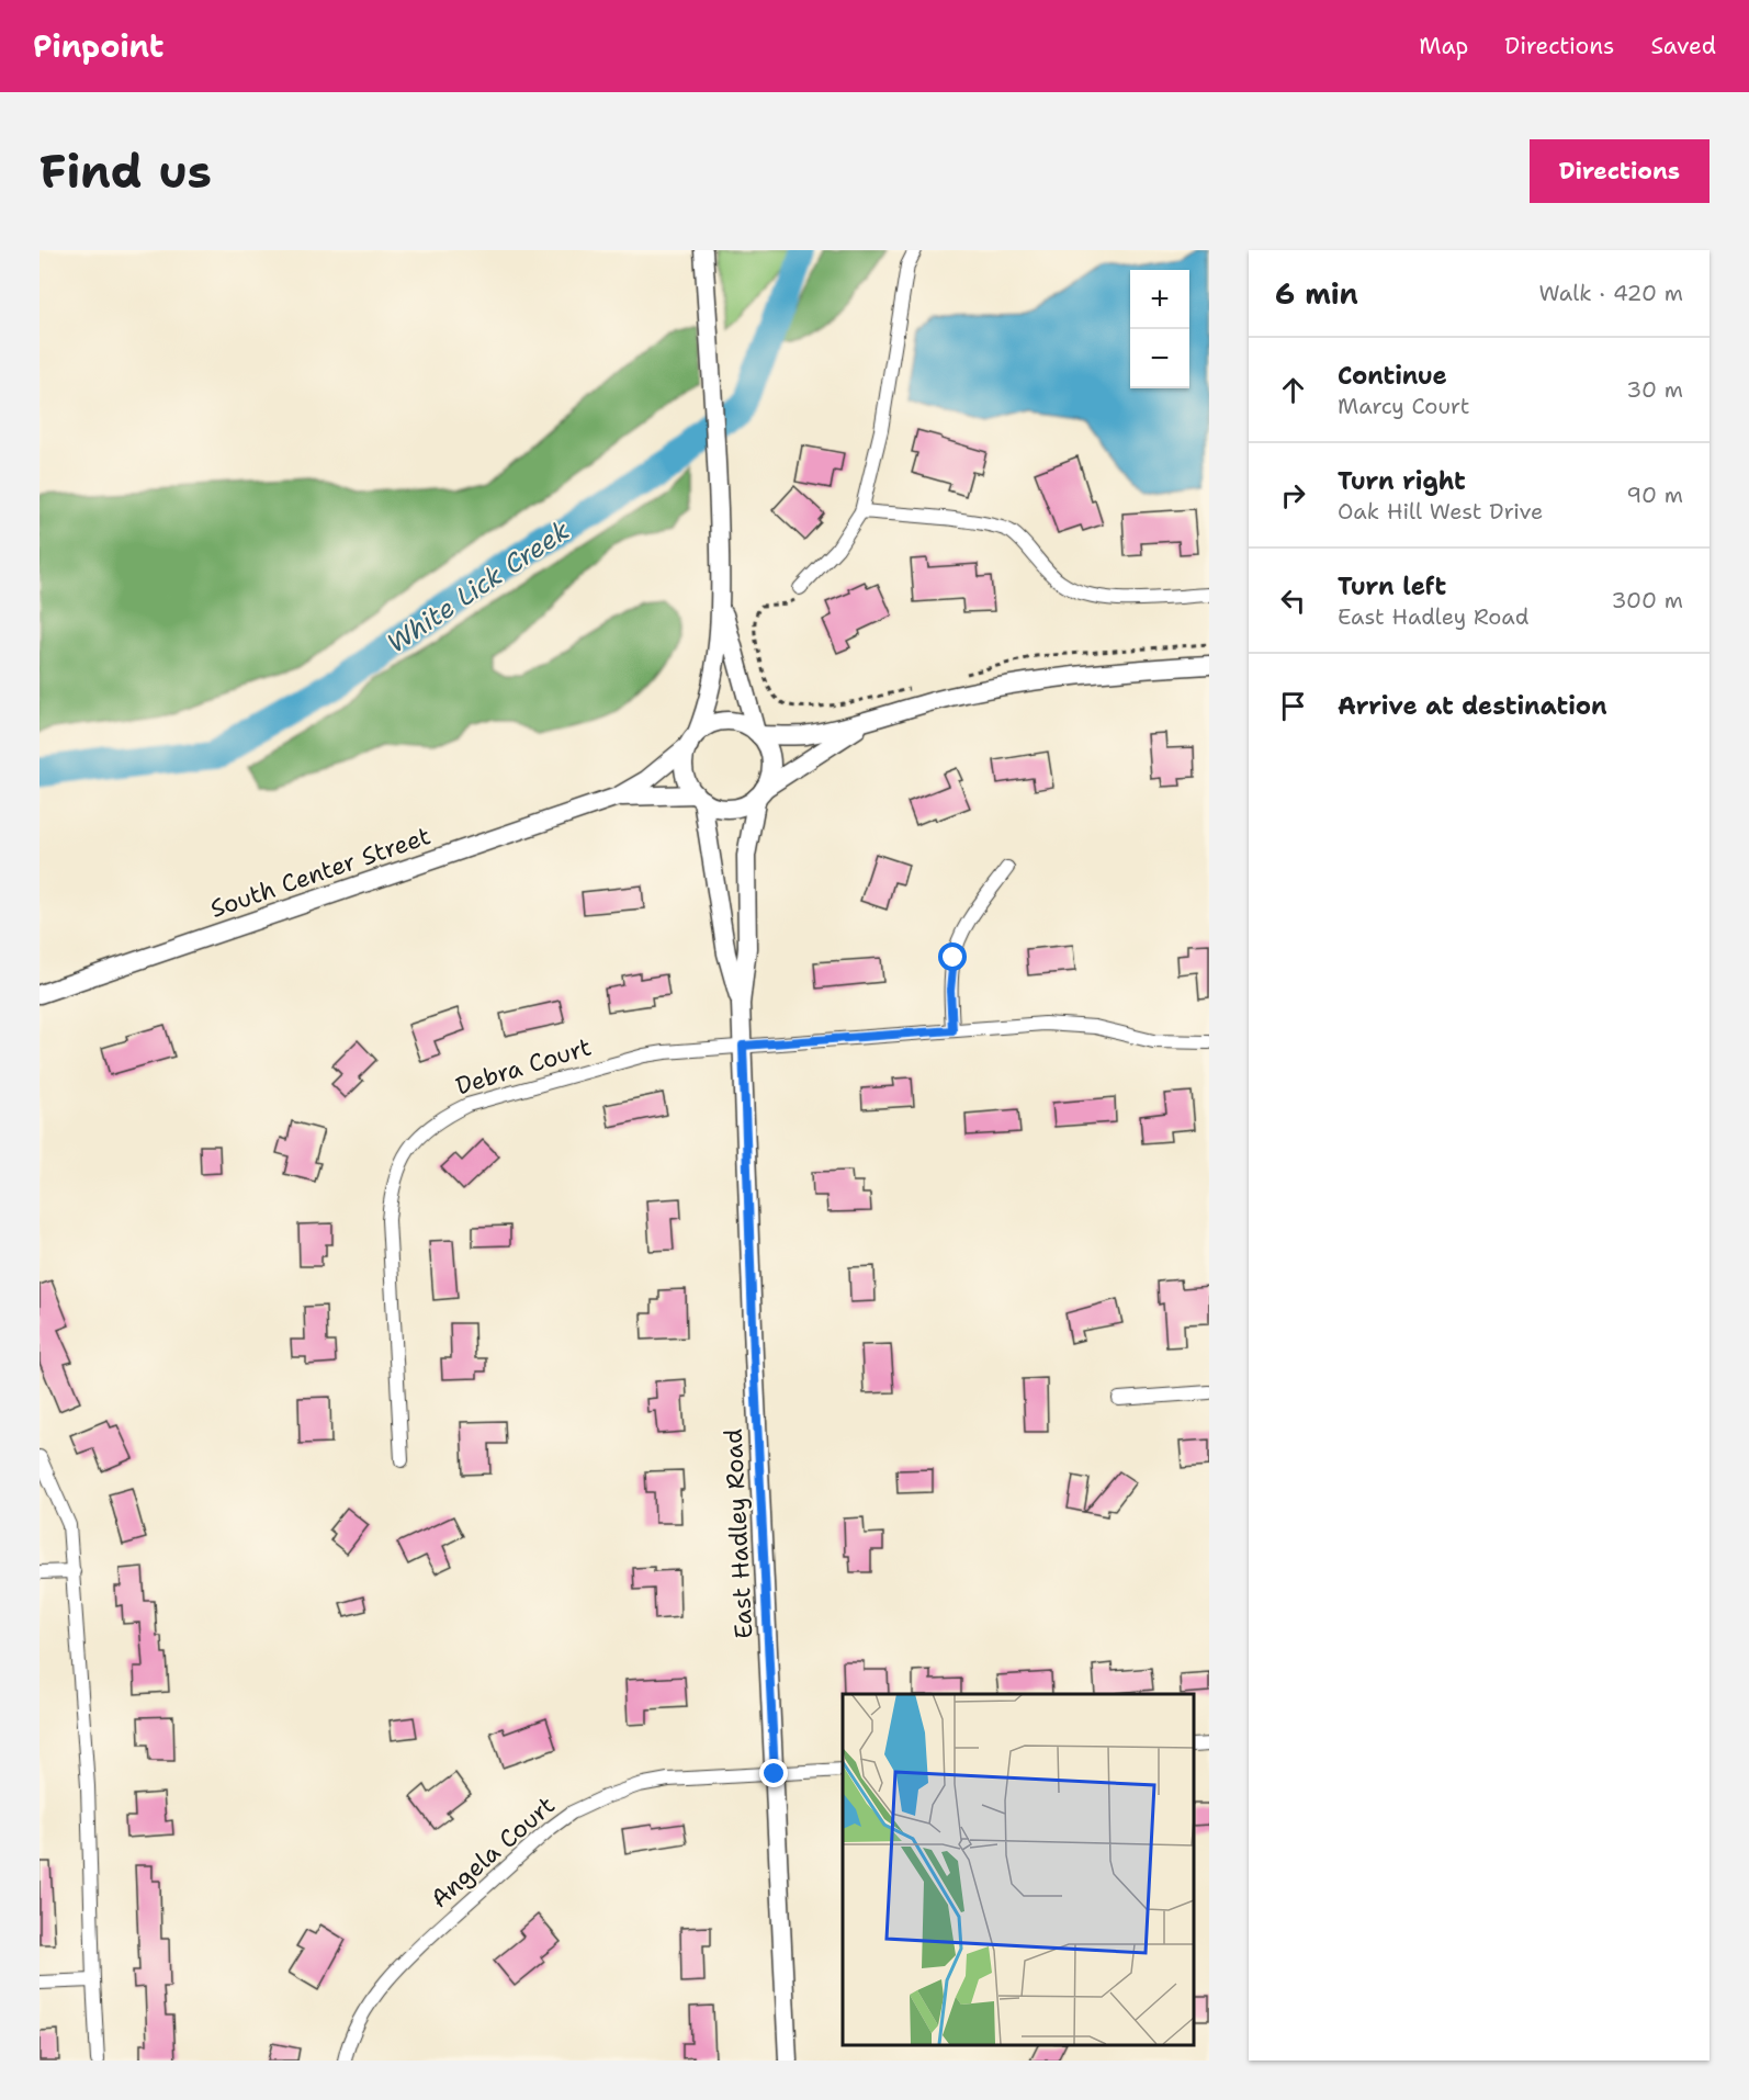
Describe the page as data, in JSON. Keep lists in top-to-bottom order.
{
  "streets": {
    "street": [
      "South Center Street",
      "Debra Court",
      "East Hadley Road",
      "Angela Court"
    ]
  },
  "crossings": [
    ["South Center Street", "East Hadley Road"],
    ["Debra Court", "East Hadley Road"],
    ["East Hadley Road", "Angela Court"]
  ],
  "water": ["White Lick Creek"],
  "page": {
    "header": "Pinpoint",
    "nav": ["Map", "Directions", "Saved"],
    "buttons": "Directions",
    "title": "Find us",
    "heading": ["6 min", "Walk · 420 m"],
    "map_buttons": ["+", "−"],
    "list": [
      ["Continue", "Marcy Court", "30 m"],
      ["Turn right", "Oak Hill West Drive", "90 m"],
      ["Turn left", "East Hadley Road", "300 m"],
      "Arrive at destination"
    ]
  }
}
